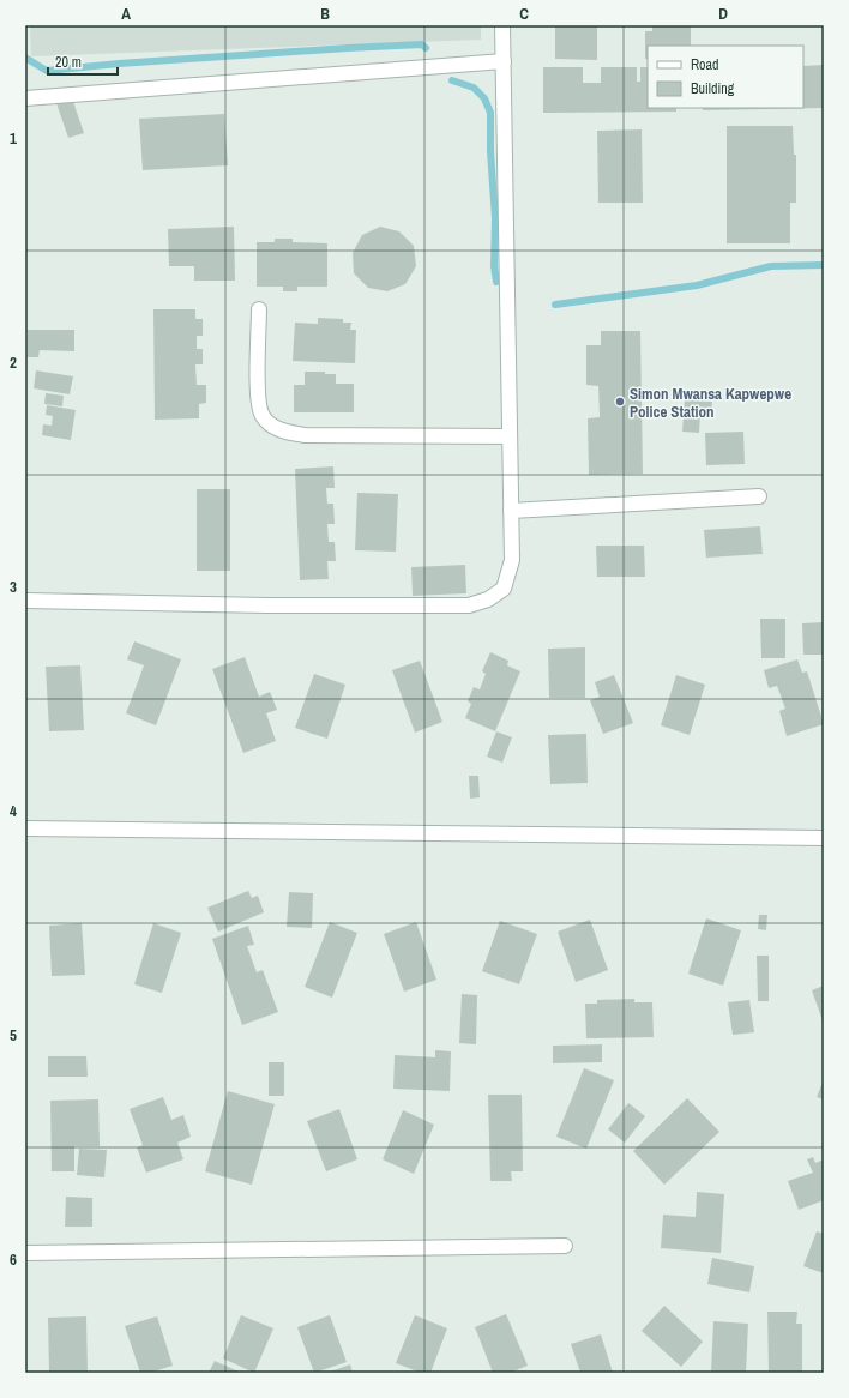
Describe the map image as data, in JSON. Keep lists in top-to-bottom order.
{
  "places": ["Simon Mwansa Kapwepwe Police Station"],
  "legend": ["Road", "Building"],
  "scale_bar": "20 m",
  "grid": {
    "columns": [
      "A",
      "B",
      "C",
      "D"
    ],
    "rows": [
      "1",
      "2",
      "3",
      "4",
      "5",
      "6"
    ]
  }
}
